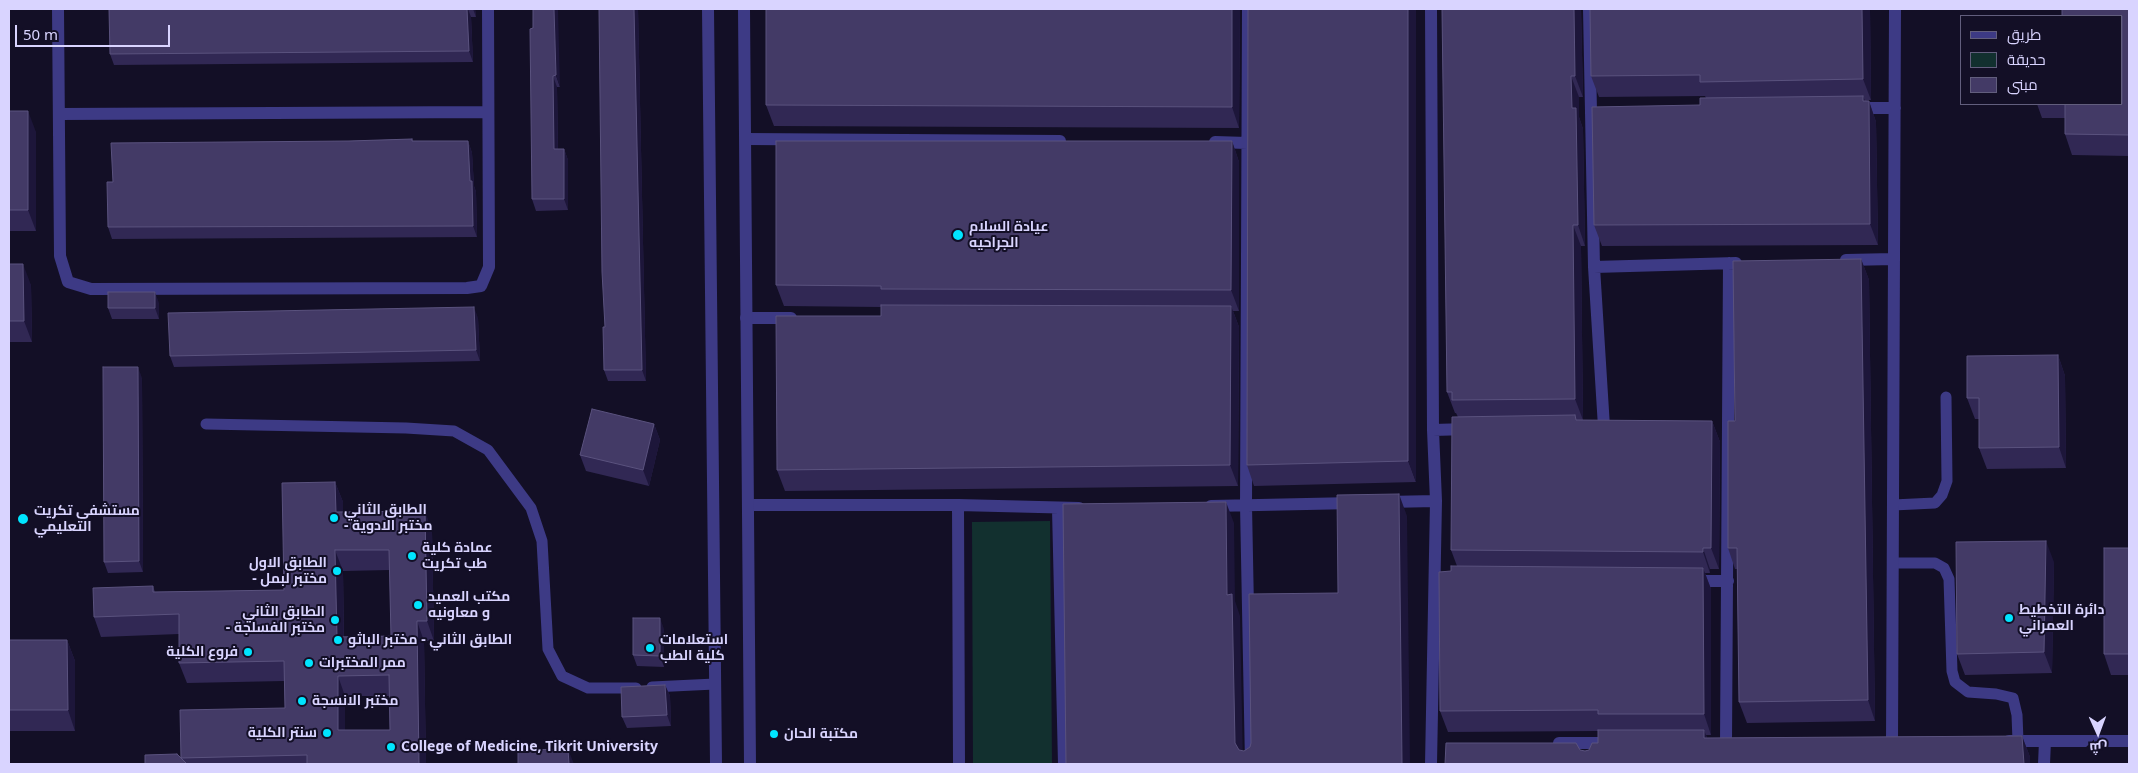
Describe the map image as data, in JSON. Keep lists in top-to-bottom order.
{
  "places": [
    "عيادة السلام الجراحيه",
    "الطابق الثاني - مختبر الادوية",
    "مستشفى تكريت التعليمي",
    "عمادة كلية طب تكريت",
    "الطابق الاول - مختبر لبمل",
    "مكتب العميد و معاونيه",
    "دائرة التخطيط العمراني",
    "الطابق الثاني - مختبر الفسلجة",
    "الطابق الثاني - مختبر الباثو",
    "استعلامات كلية الطب",
    "فروع الكلية",
    "ممر المختبرات",
    "مختبر الانسجة",
    "سنتر الكلية",
    "مكتبة الحان",
    "College of Medicine, Tikrit University"
  ],
  "legend": ["طريق", "حديقة", "مبنى"],
  "scale_bar": "50 m",
  "north": "bottom"
}
